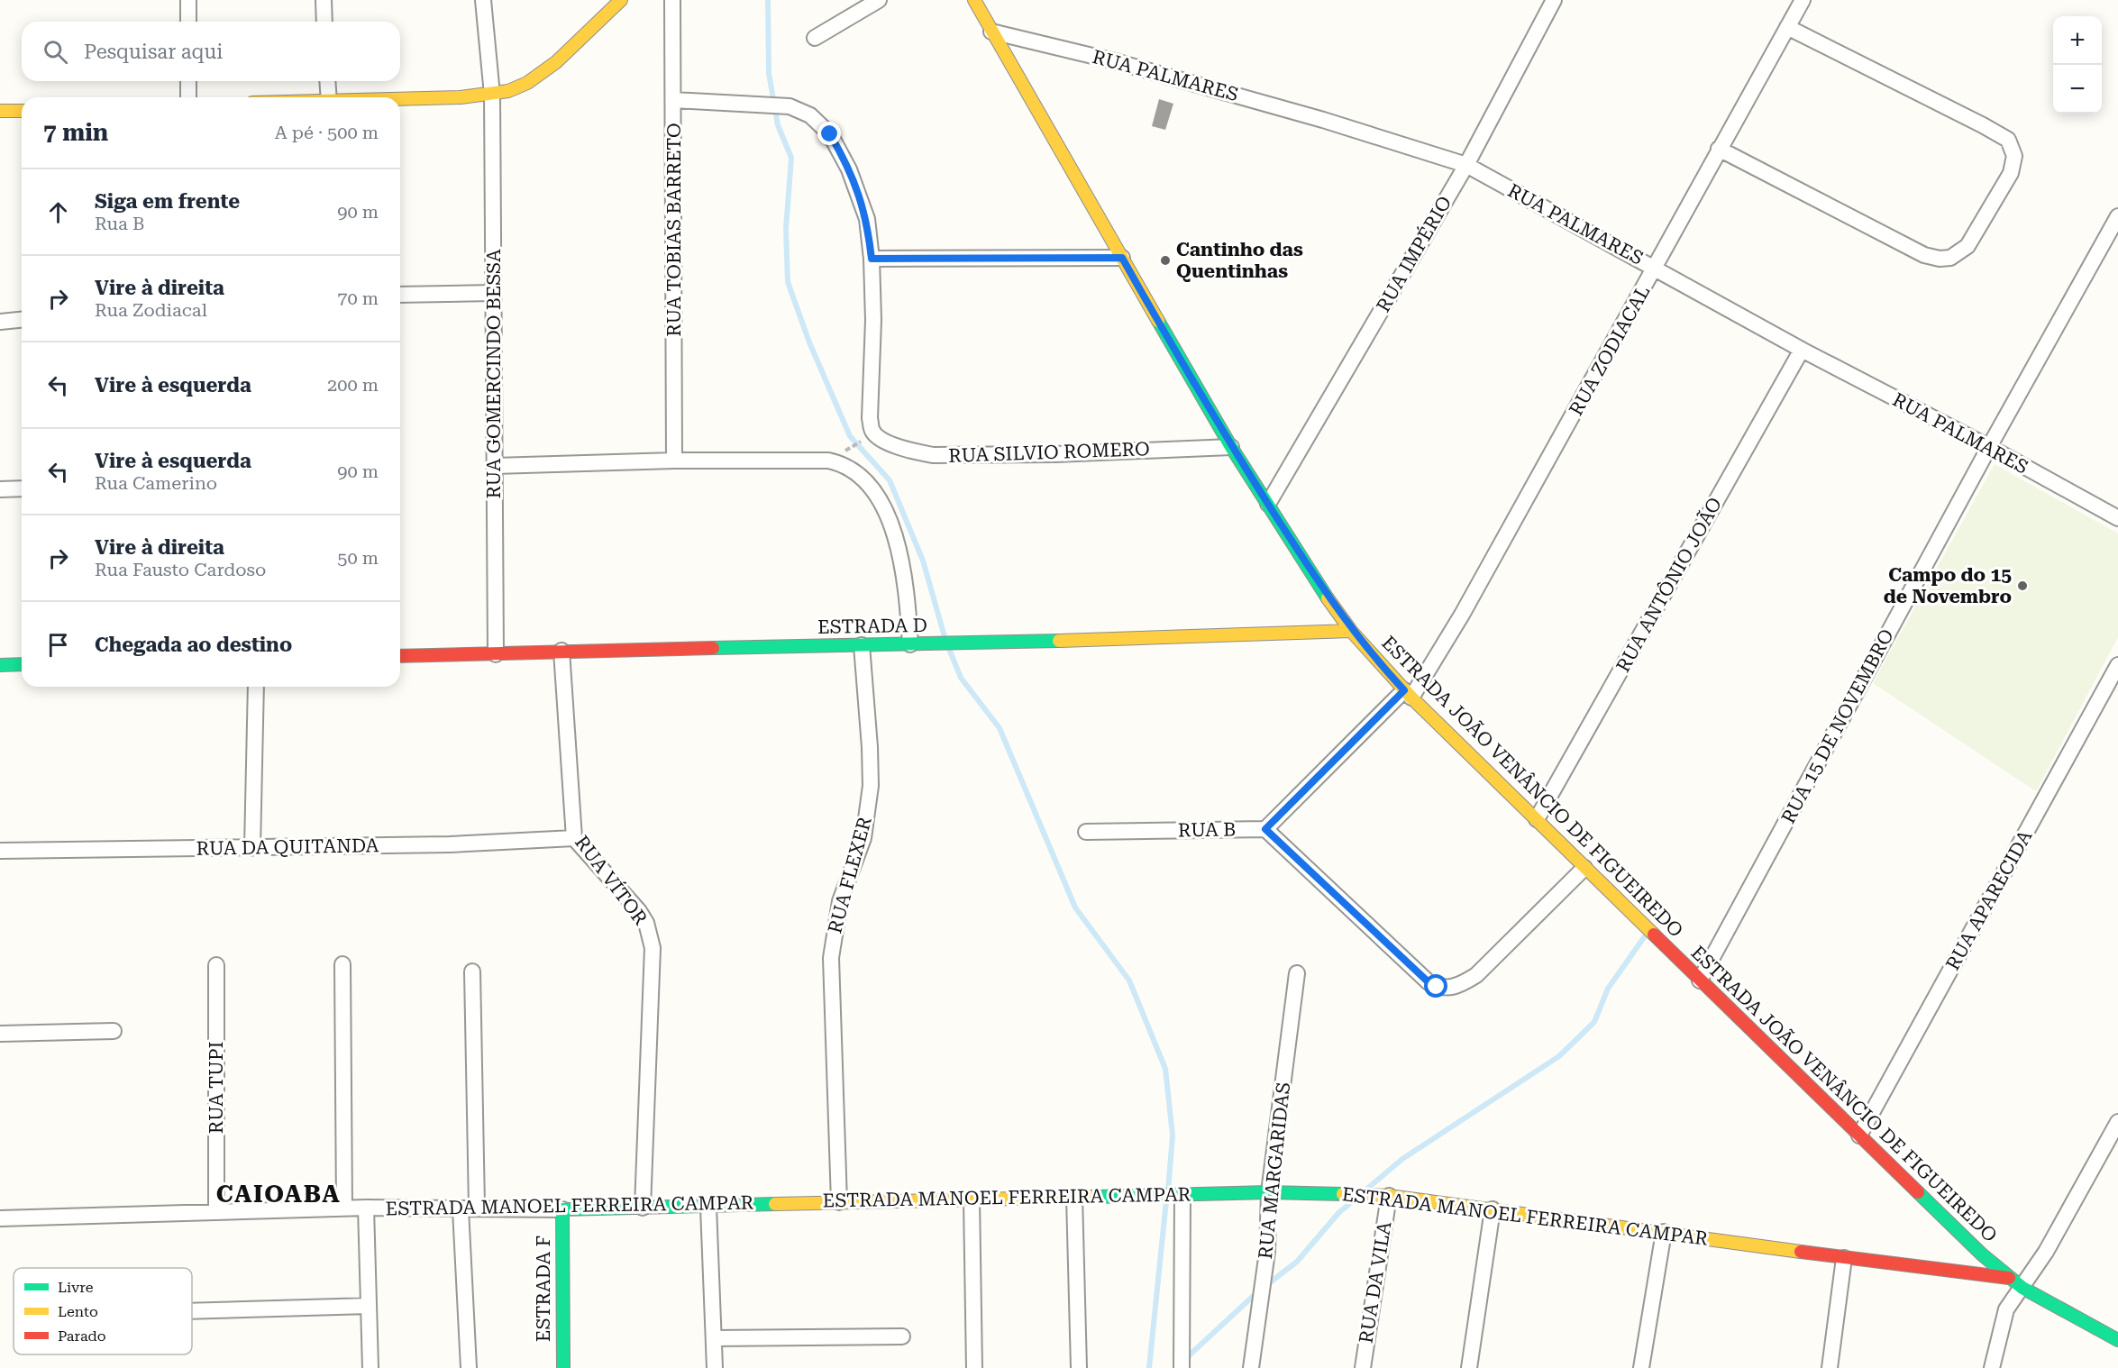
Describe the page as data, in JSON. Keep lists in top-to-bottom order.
{
  "streets": {
    "street": [
      "RUA PALMARES",
      "RUA TOBIAS BARRETO",
      "RUA IMPÉRIO",
      "RUA ZODIACAL",
      "RUA GOMERCINDO BESSA",
      "RUA SILVIO ROMERO",
      "RUA ANTÔNIO JOÃO",
      "ESTRADA D",
      "RUA 15 DE NOVEMBRO",
      "ESTRADA JOÃO VENÂNCIO DE FIGUEIREDO",
      "RUA B",
      "RUA DA QUITANDA",
      "RUA FLEXER",
      "RUA VÍTOR",
      "RUA APARECIDA",
      "RUA TUPI",
      "RUA MARGARIDAS",
      "ESTRADA MANOEL FERREIRA CAMPAR",
      "RUA DA VILA",
      "ESTRADA F"
    ]
  },
  "crossings": [
    ["RUA PALMARES", "RUA IMPÉRIO"],
    ["RUA PALMARES", "RUA ZODIACAL"],
    ["RUA PALMARES", "RUA ANTÔNIO JOÃO"],
    ["RUA PALMARES", "RUA 15 DE NOVEMBRO"],
    ["RUA PALMARES", "ESTRADA JOÃO VENÂNCIO DE FIGUEIREDO"],
    ["RUA IMPÉRIO", "ESTRADA JOÃO VENÂNCIO DE FIGUEIREDO"],
    ["RUA ZODIACAL", "ESTRADA JOÃO VENÂNCIO DE FIGUEIREDO"],
    ["RUA ZODIACAL", "RUA B"],
    ["RUA GOMERCINDO BESSA", "ESTRADA D"],
    ["RUA SILVIO ROMERO", "ESTRADA JOÃO VENÂNCIO DE FIGUEIREDO"],
    ["RUA ANTÔNIO JOÃO", "ESTRADA JOÃO VENÂNCIO DE FIGUEIREDO"],
    ["ESTRADA D", "ESTRADA JOÃO VENÂNCIO DE FIGUEIREDO"],
    ["ESTRADA D", "RUA FLEXER"],
    ["ESTRADA D", "RUA VÍTOR"],
    ["RUA 15 DE NOVEMBRO", "ESTRADA JOÃO VENÂNCIO DE FIGUEIREDO"],
    ["ESTRADA JOÃO VENÂNCIO DE FIGUEIREDO", "RUA APARECIDA"],
    ["ESTRADA JOÃO VENÂNCIO DE FIGUEIREDO", "ESTRADA MANOEL FERREIRA CAMPAR"],
    ["RUA DA QUITANDA", "RUA VÍTOR"],
    ["RUA FLEXER", "ESTRADA MANOEL FERREIRA CAMPAR"],
    ["RUA VÍTOR", "ESTRADA MANOEL FERREIRA CAMPAR"],
    ["RUA TUPI", "ESTRADA MANOEL FERREIRA CAMPAR"],
    ["RUA MARGARIDAS", "ESTRADA MANOEL FERREIRA CAMPAR"],
    ["ESTRADA MANOEL FERREIRA CAMPAR", "RUA DA VILA"],
    ["ESTRADA MANOEL FERREIRA CAMPAR", "ESTRADA F"]
  ],
  "districts": ["CAIOABA"],
  "places": ["Cantinho das Quentinhas", "Campo do 15 de Novembro"],
  "legend": ["Livre", "Lento", "Parado"],
  "page": {
    "map_buttons": ["+", "−"],
    "search": "Pesquisar aqui",
    "heading": ["7 min", "A pé · 500 m"],
    "list": [
      ["Siga em frente", "Rua B", "90 m"],
      ["Vire à direita", "Rua Zodiacal", "70 m"],
      ["Vire à esquerda", "200 m"],
      ["Vire à esquerda", "Rua Camerino", "90 m"],
      ["Vire à direita", "Rua Fausto Cardoso", "50 m"],
      "Chegada ao destino"
    ]
  }
}
